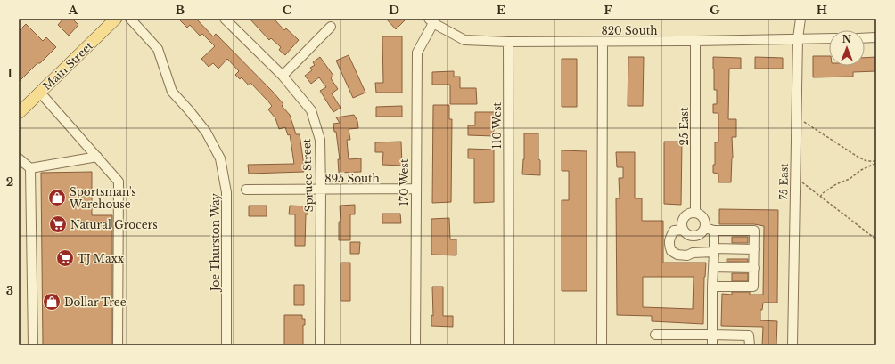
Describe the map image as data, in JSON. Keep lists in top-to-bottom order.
{
  "streets": {
    "main road": ["Main Street"],
    "street": [
      "820 South",
      "110 West",
      "25 East",
      "Spruce Street",
      "895 South",
      "75 East",
      "170 West",
      "Joe Thurston Way"
    ]
  },
  "crossings": [
    ["820 South", "110 West"],
    ["820 South", "25 East"],
    ["820 South", "75 East"],
    ["820 South", "170 West"],
    ["Spruce Street", "895 South"],
    ["895 South", "170 West"]
  ],
  "places": {
    "shop": ["Sportsman's Warehouse", "Dollar Tree"],
    "supermarket": ["Natural Grocers", "TJ Maxx"]
  },
  "north": "top",
  "grid": {
    "columns": [
      "A",
      "B",
      "C",
      "D",
      "E",
      "F",
      "G",
      "H"
    ],
    "rows": ["1", "2", "3"]
  }
}
